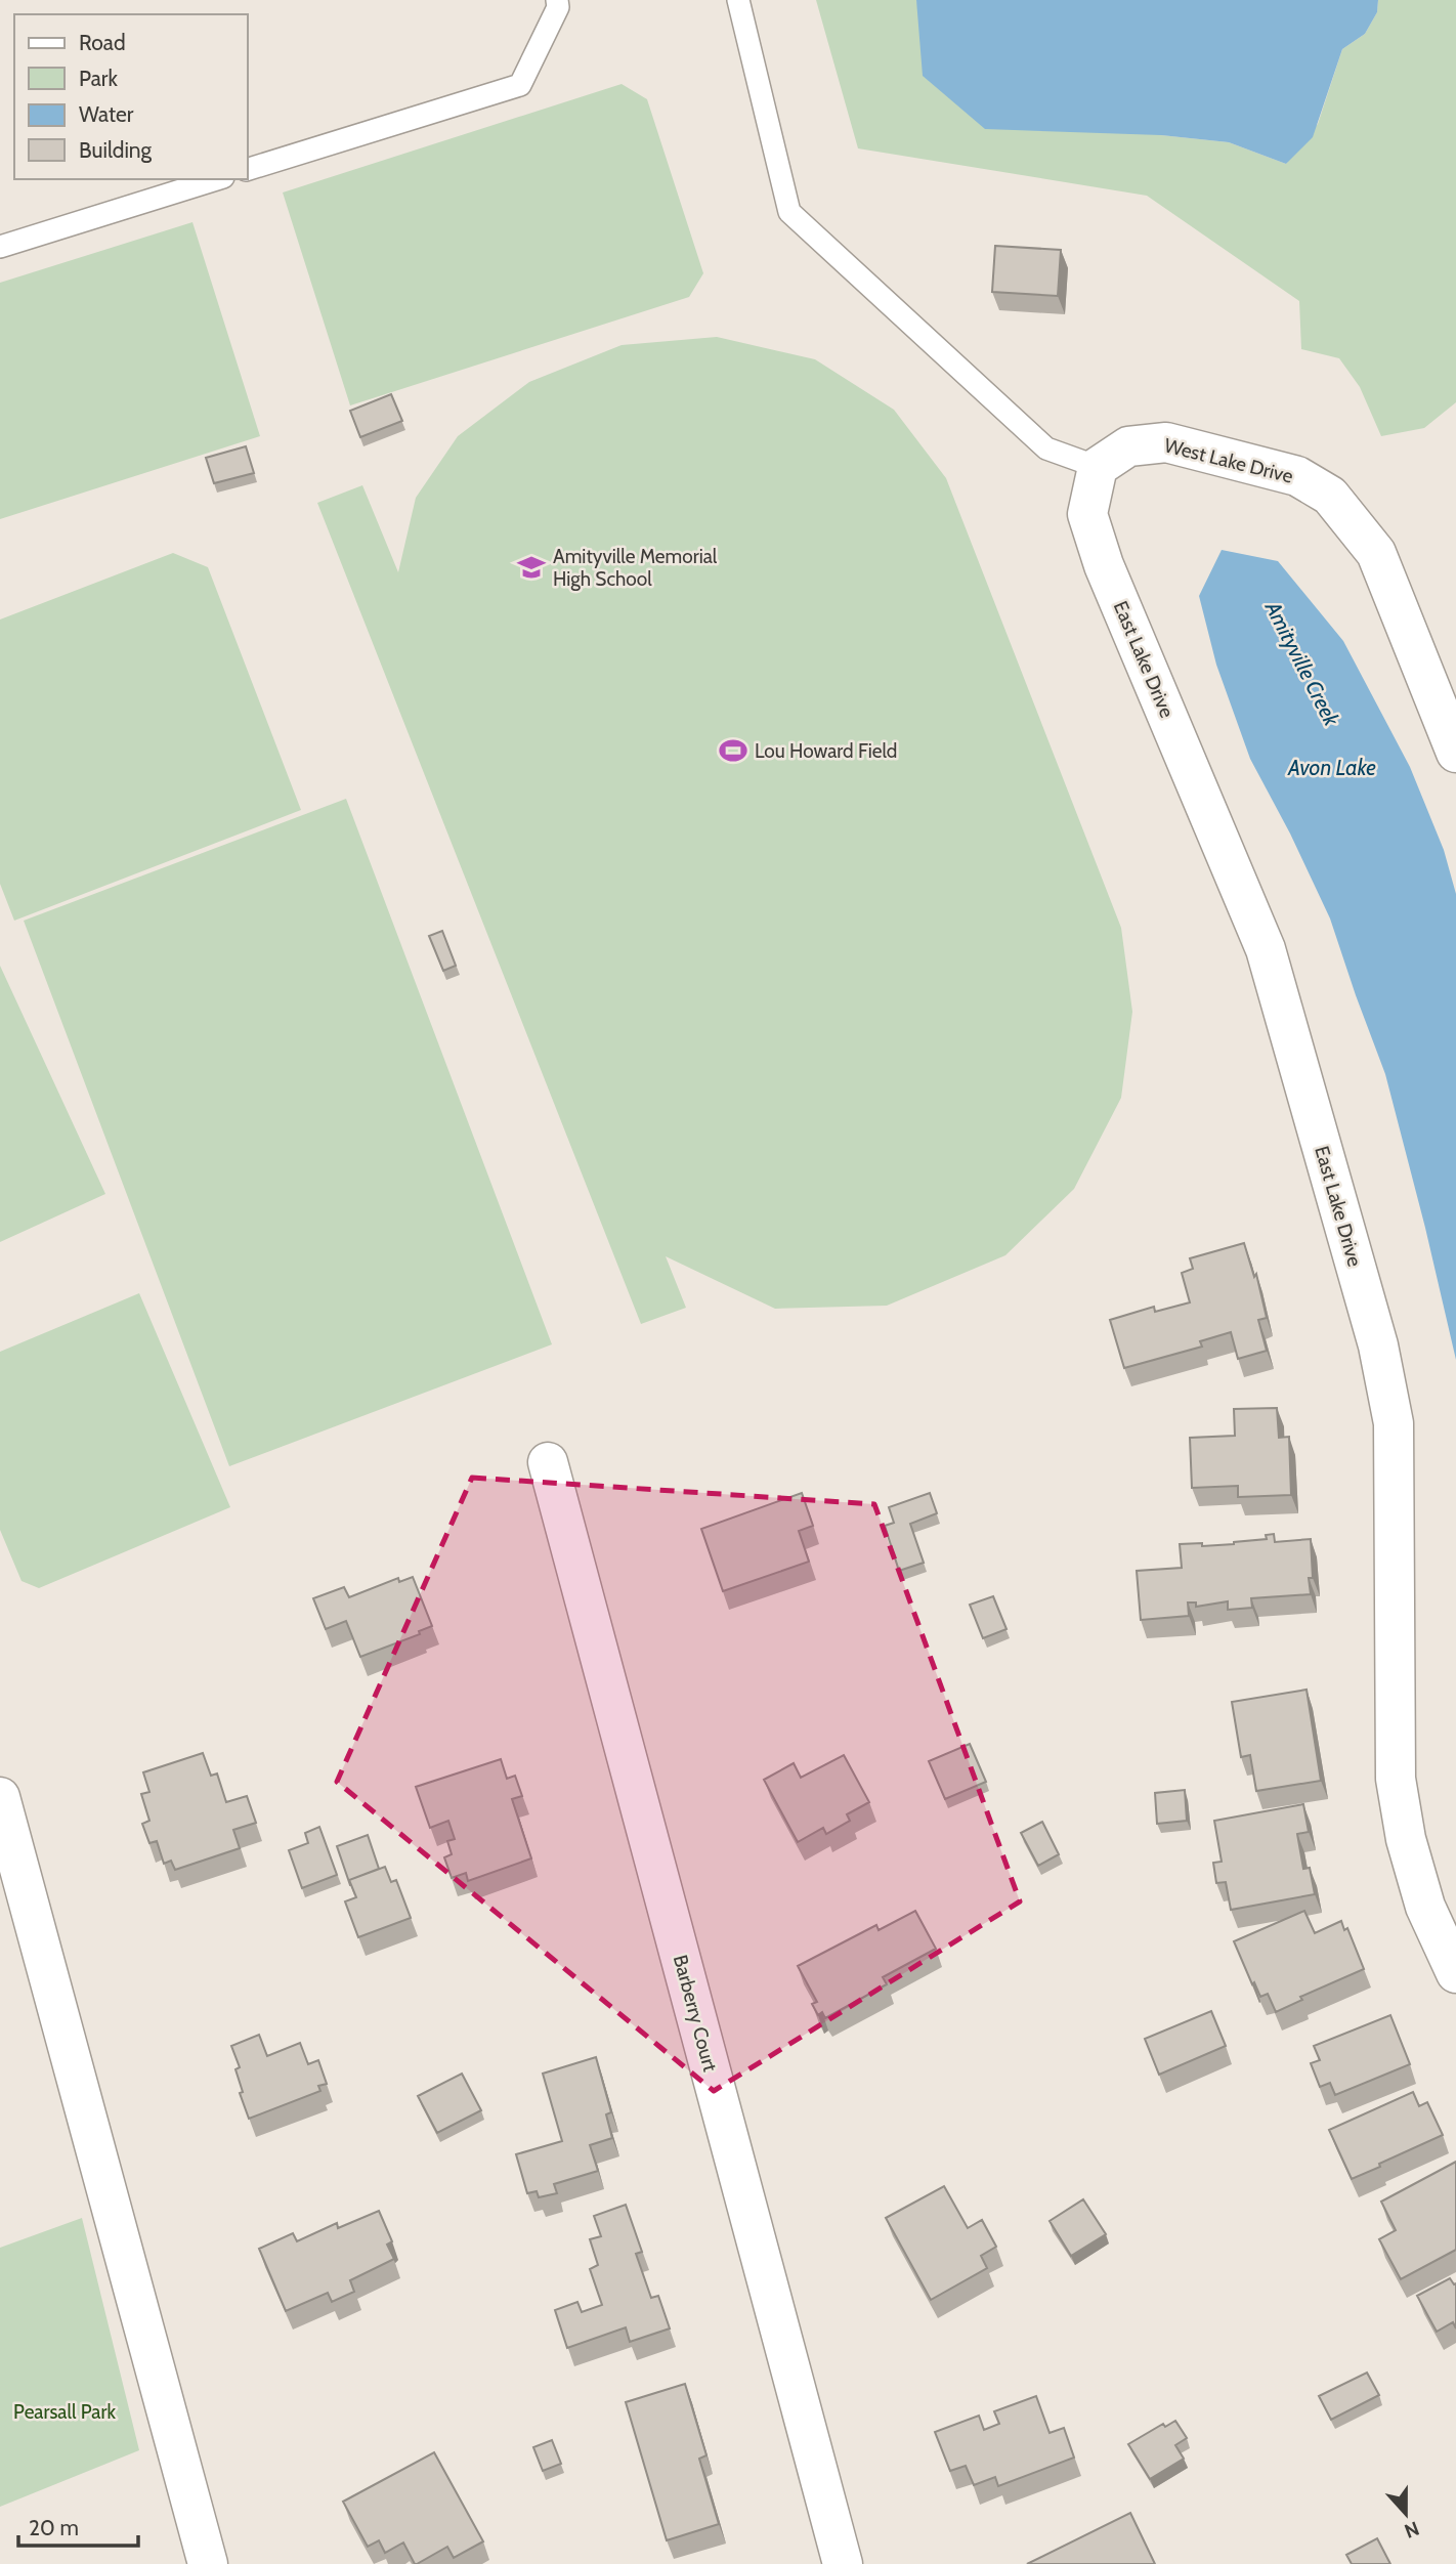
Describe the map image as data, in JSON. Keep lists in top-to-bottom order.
{
  "streets": {
    "street": ["West Lake Drive", "East Lake Drive", "Barberry Court"]
  },
  "crossings": [
    ["West Lake Drive", "East Lake Drive"]
  ],
  "water": ["Amityville Creek", "Avon Lake"],
  "parks": ["Pearsall Park"],
  "places": {
    "school or university": ["Amityville Memorial High School"],
    "sports": ["Lou Howard Field"]
  },
  "legend": [
    "Road",
    "Park",
    "Water",
    "Building"
  ],
  "scale_bar": "20 m",
  "north": "bottom"
}
